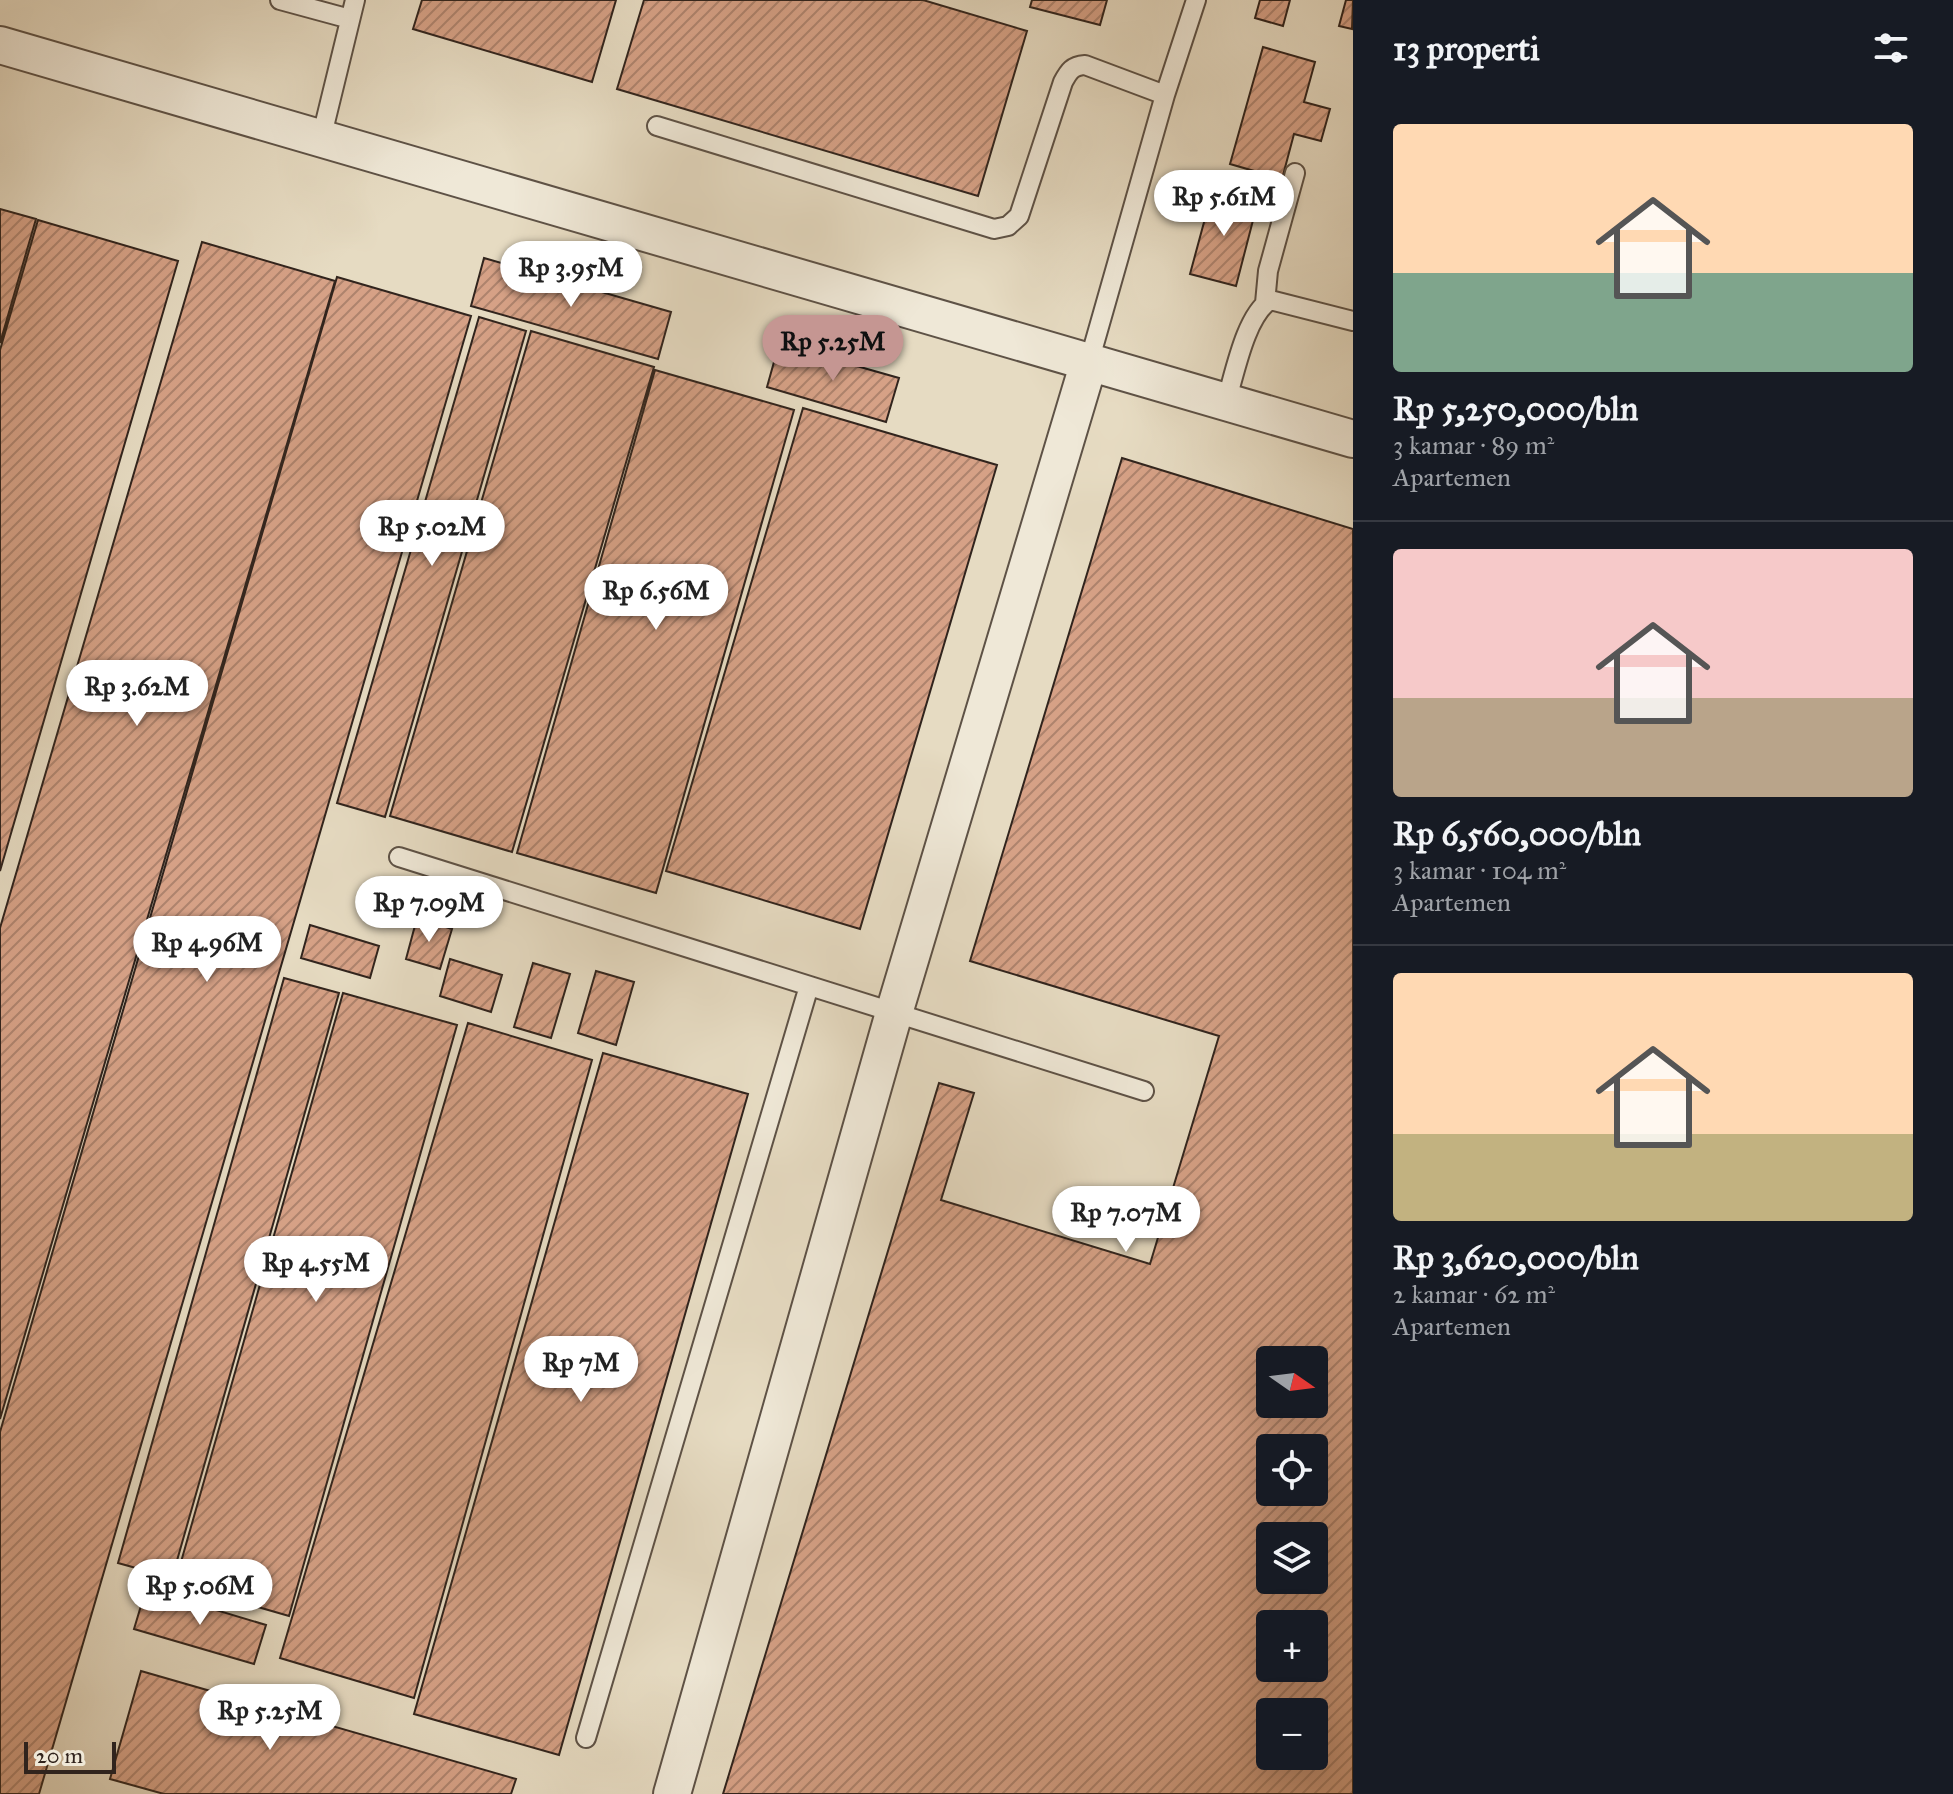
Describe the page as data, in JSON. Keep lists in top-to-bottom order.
{
  "scale_bar": "20 m",
  "north": "right",
  "page": {
    "heading": "13 properti",
    "list": [
      {
        "name": "Rp 5,250,000/bln",
        "note": "3 kamar · 89 m² · Apartemen"
      },
      {
        "name": "Rp 6,560,000/bln",
        "note": "3 kamar · 104 m² · Apartemen"
      },
      {
        "name": "Rp 3,620,000/bln",
        "note": "2 kamar · 62 m² · Apartemen"
      }
    ],
    "price": [
      "Rp 5.61M",
      "Rp 3.95M",
      "Rp 5.25M",
      "Rp 5.02M",
      "Rp 6.56M",
      "Rp 3.62M",
      "Rp 7.09M",
      "Rp 4.96M",
      "Rp 7.07M",
      "Rp 4.55M",
      "Rp 7M",
      "Rp 5.06M",
      "Rp 5.25M"
    ],
    "map_buttons": ["+", "−"],
    "scale": "20 m"
  }
}
